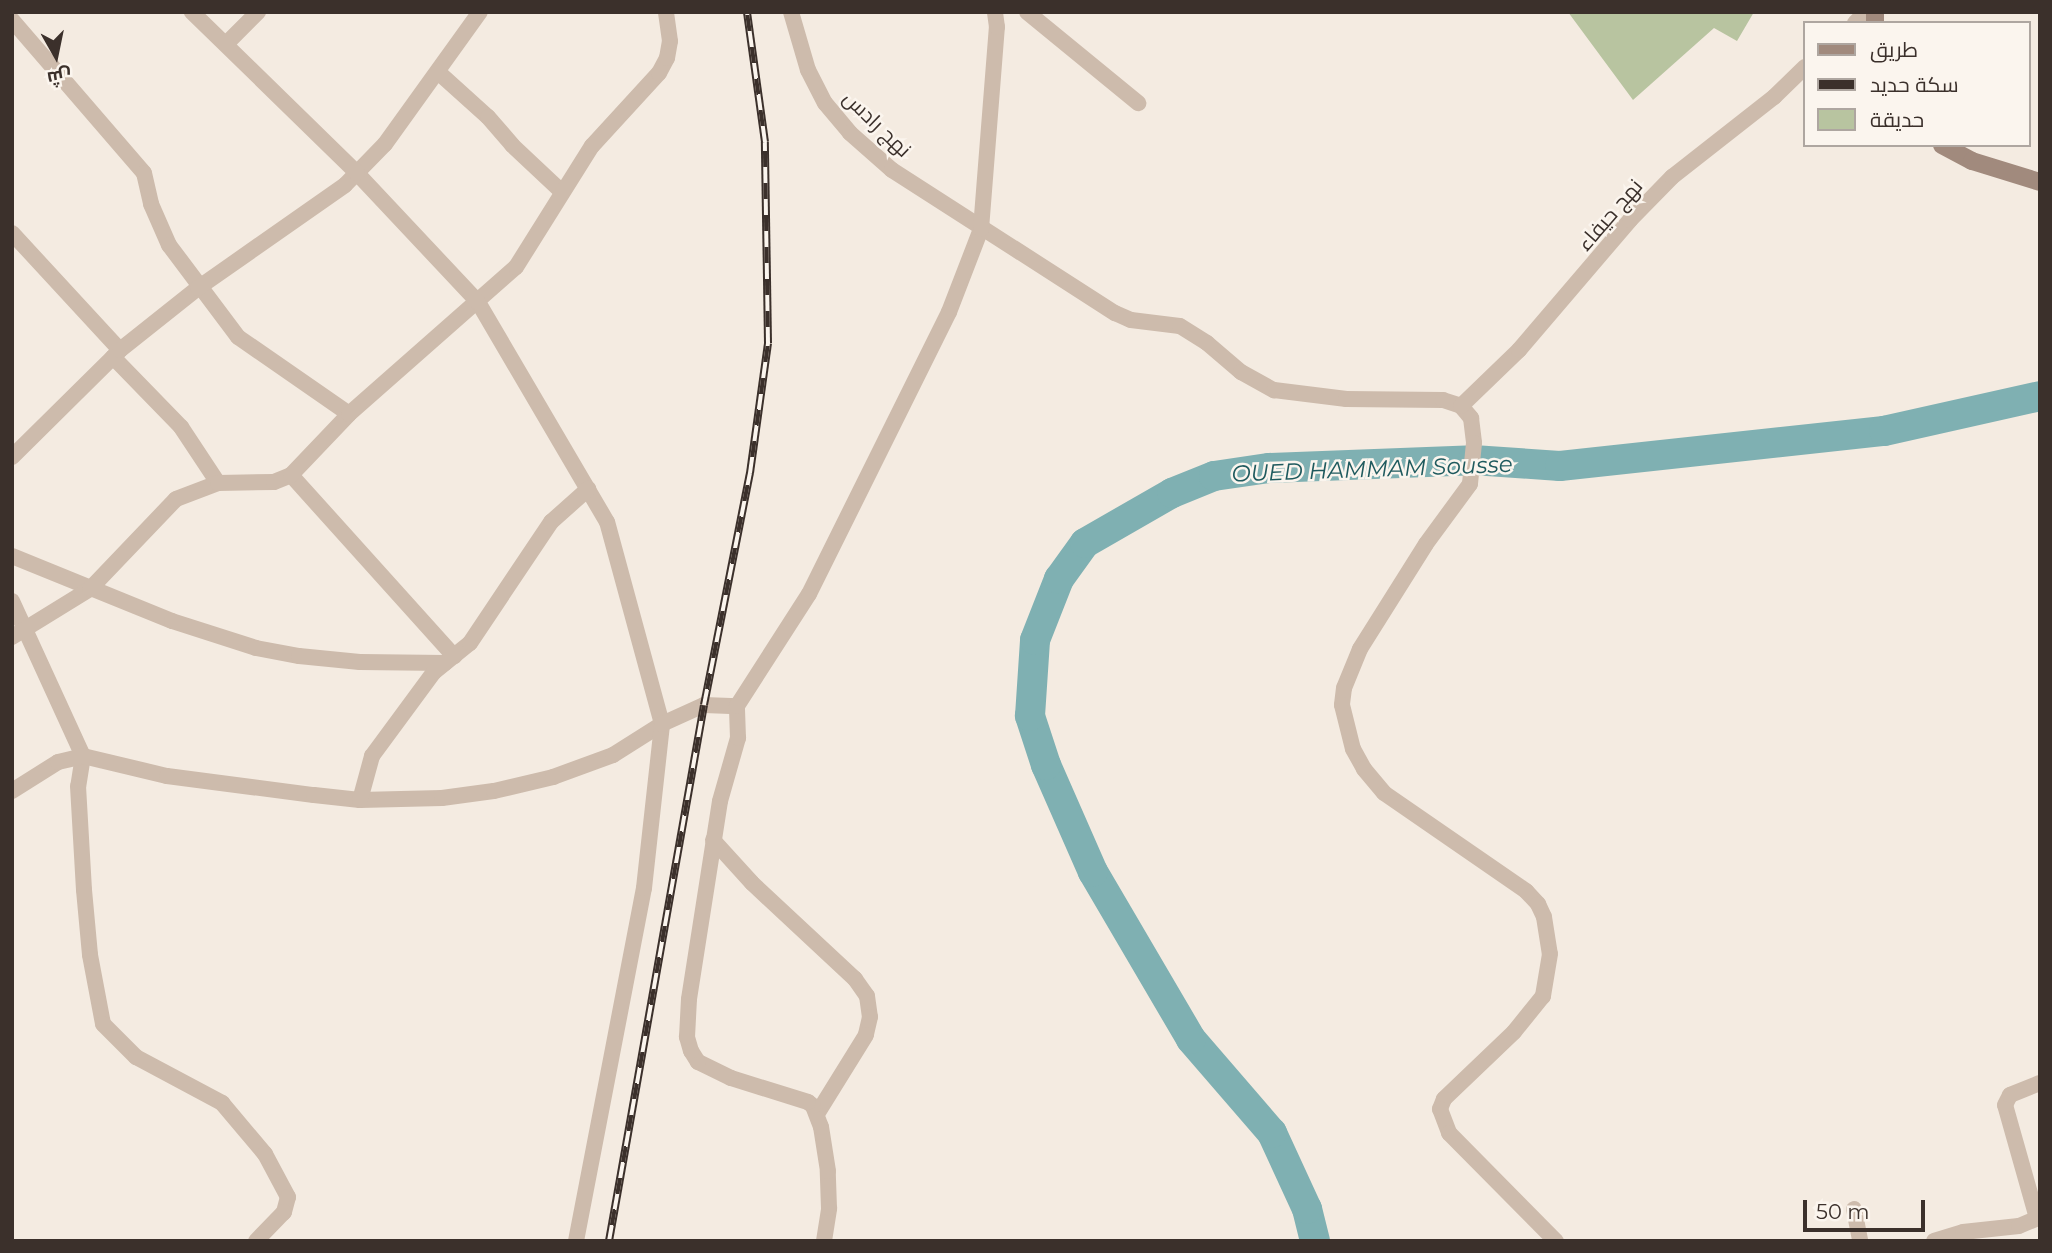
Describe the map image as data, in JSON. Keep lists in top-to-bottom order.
{
  "streets": {
    "street": ["نهج رادس", "نهج حيفاء"]
  },
  "crossings": [
    ["نهج رادس", "نهج حيفاء"]
  ],
  "water": ["OUED HAMMAM Sousse"],
  "legend": ["طريق", "سكة حديد", "حديقة"],
  "scale_bar": "50 m",
  "north": "bottom"
}
